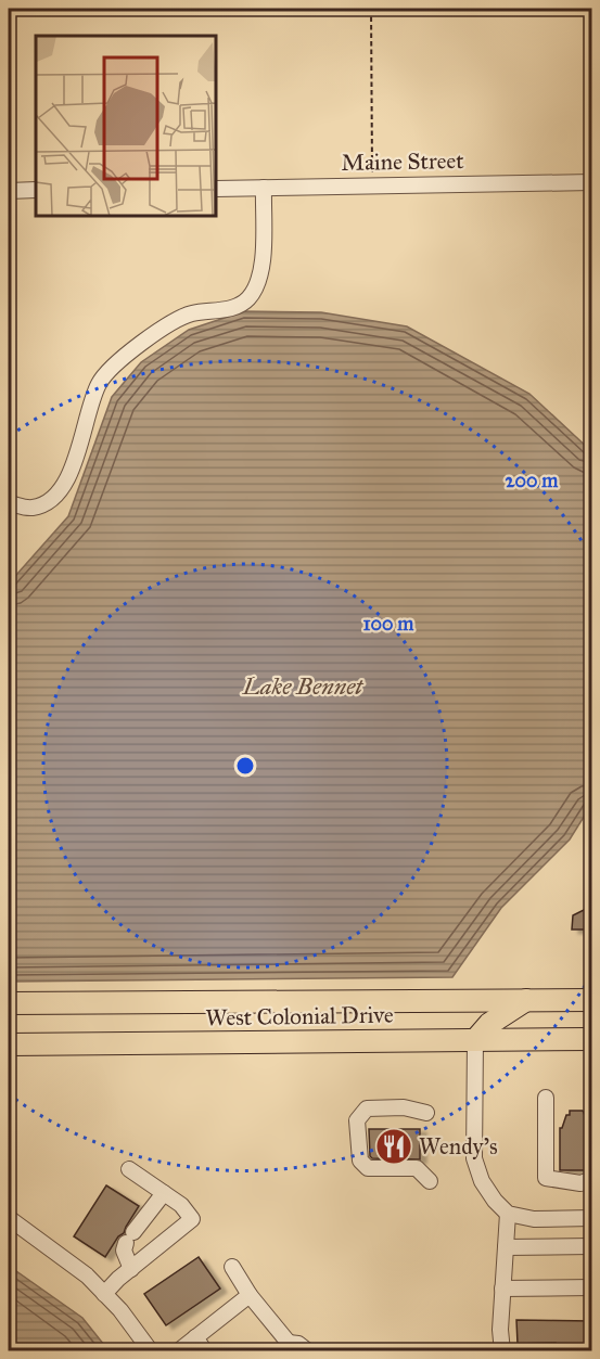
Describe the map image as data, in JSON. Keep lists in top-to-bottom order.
{
  "streets": {
    "highway": ["West Colonial Drive"],
    "street": ["Maine Street"]
  },
  "water": ["Lake Bennet"],
  "places": {
    "restaurant": ["Wendy's"]
  },
  "rings": ["200 m", "100 m"]
}
